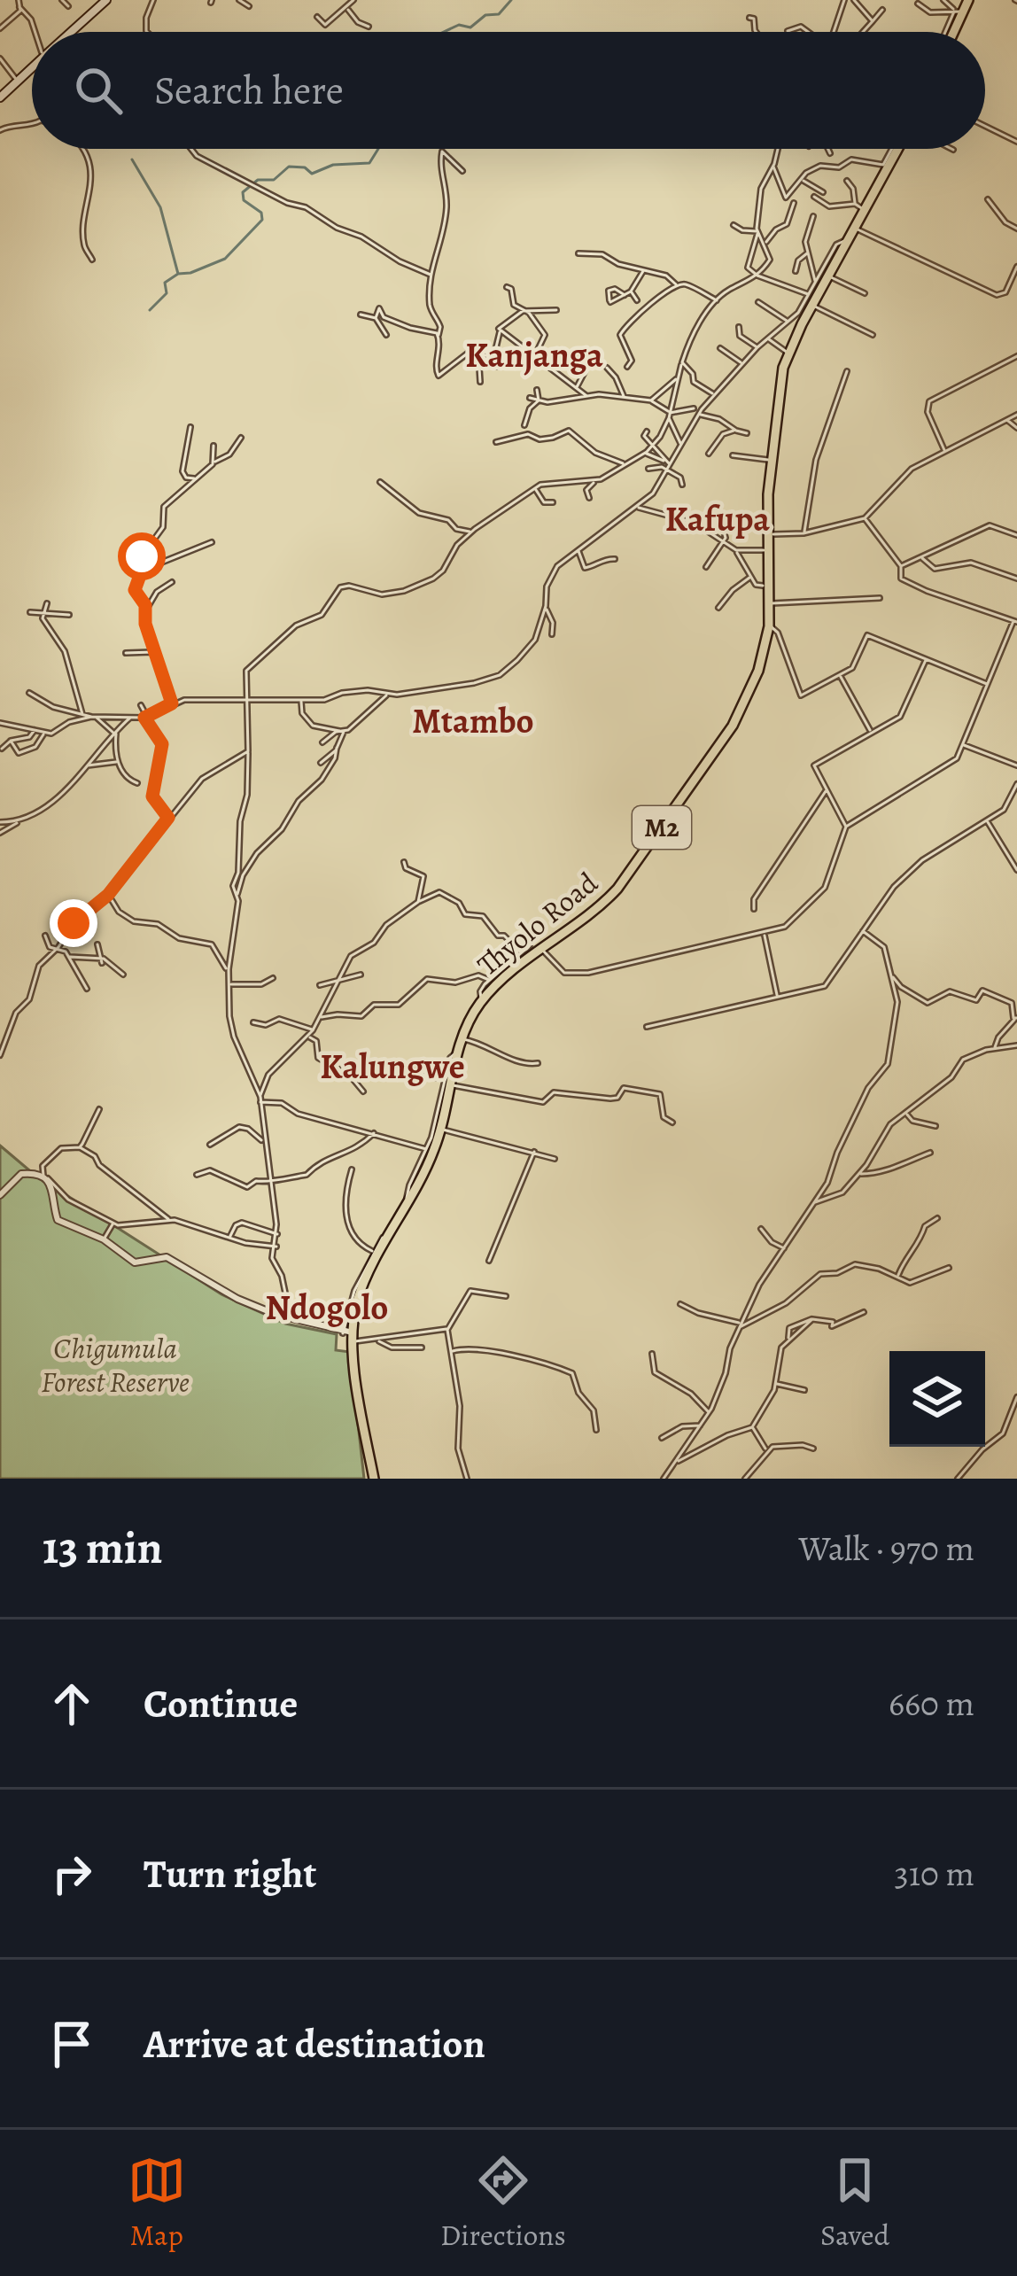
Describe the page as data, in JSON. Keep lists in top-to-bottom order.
{
  "streets": {
    "highway": ["M2", "Thyolo Road"]
  },
  "districts": [
    "Kanjanga",
    "Kafupa",
    "Mtambo",
    "Kalungwe",
    "Ndogolo"
  ],
  "parks": ["Chigumula Forest Reserve"],
  "page": {
    "search": "Search here",
    "heading": ["13 min", "Walk · 970 m"],
    "list": [
      ["Continue", "660 m"],
      ["Turn right", "310 m"],
      "Arrive at destination"
    ],
    "nav": ["Map", "Directions", "Saved"]
  }
}
